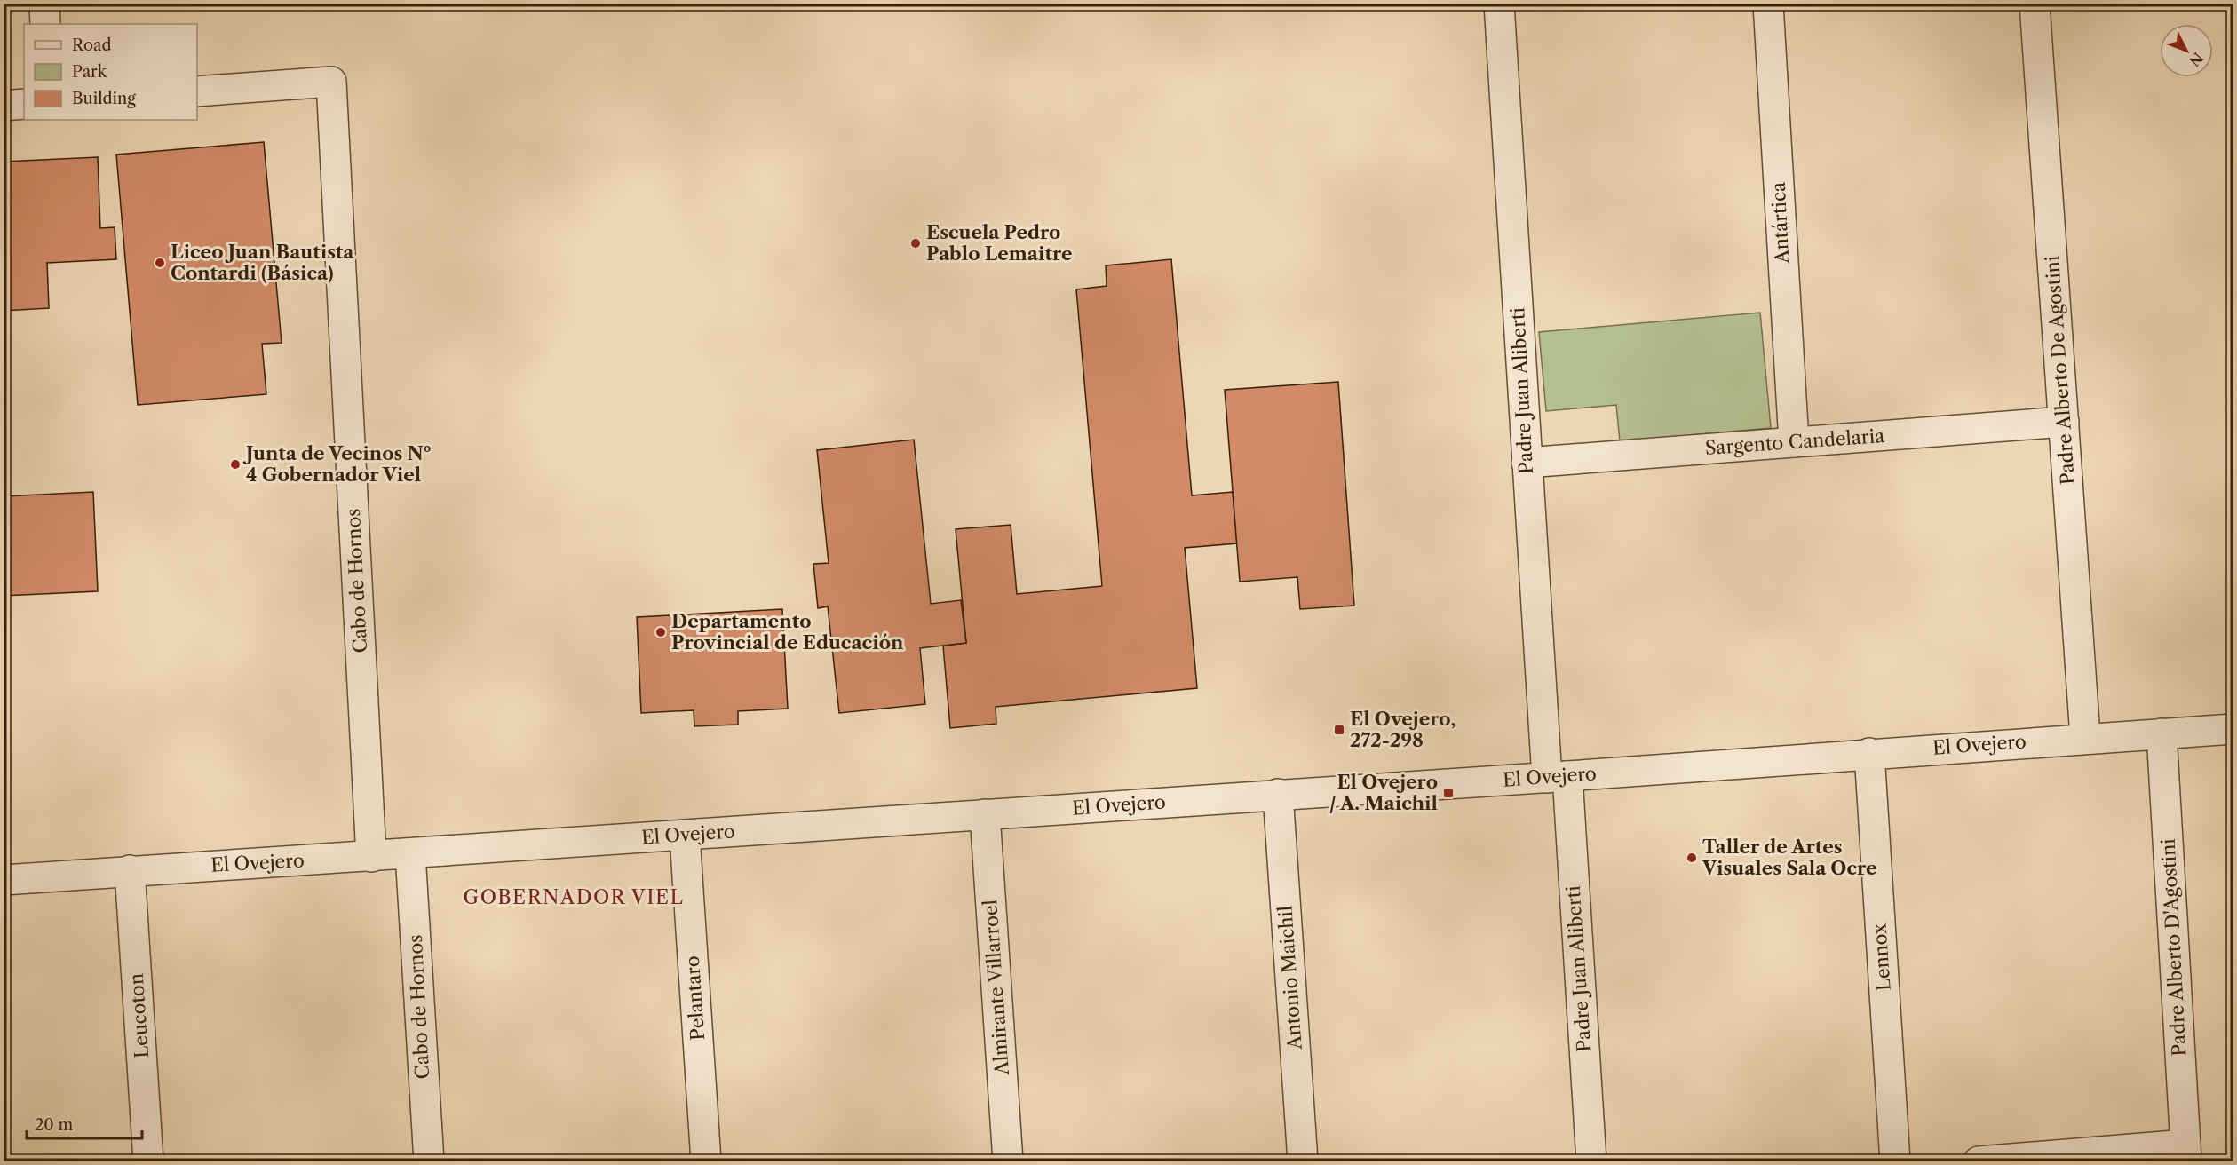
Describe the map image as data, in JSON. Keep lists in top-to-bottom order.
{
  "streets": {
    "street": [
      "Antártica",
      "Padre Alberto De Agostini",
      "Padre Juan Aliberti",
      "Sargento Candelaria",
      "Cabo de Hornos",
      "El Ovejero",
      "Padre Alberto D'Agostini",
      "Lennox",
      "Antonio Maichil",
      "Almirante Villarroel",
      "Pelantaro",
      "Leucoton"
    ]
  },
  "crossings": [
    ["Antártica", "Sargento Candelaria"],
    ["Padre Alberto De Agostini", "Sargento Candelaria"],
    ["Padre Alberto De Agostini", "El Ovejero"],
    ["Padre Juan Aliberti", "Sargento Candelaria"],
    ["Padre Juan Aliberti", "El Ovejero"],
    ["Cabo de Hornos", "El Ovejero"],
    ["El Ovejero", "Padre Alberto D'Agostini"],
    ["El Ovejero", "Lennox"],
    ["El Ovejero", "Antonio Maichil"],
    ["El Ovejero", "Almirante Villarroel"],
    ["El Ovejero", "Pelantaro"],
    ["El Ovejero", "Leucoton"]
  ],
  "districts": ["GOBERNADOR VIEL"],
  "places": {
    "other": [
      "Escuela Pedro Pablo Lemaitre",
      "Liceo Juan Bautista Contardi (Básica)",
      "Junta de Vecinos Nº 4 Gobernador Viel",
      "Departamento Provincial de Educación",
      "Taller de Artes Visuales Sala Ocre"
    ],
    "transit": ["El Ovejero, 272-298", "El Ovejero / A. Maichil"]
  },
  "legend": ["Road", "Park", "Building"],
  "scale_bar": "20 m",
  "north": "bottom right"
}
